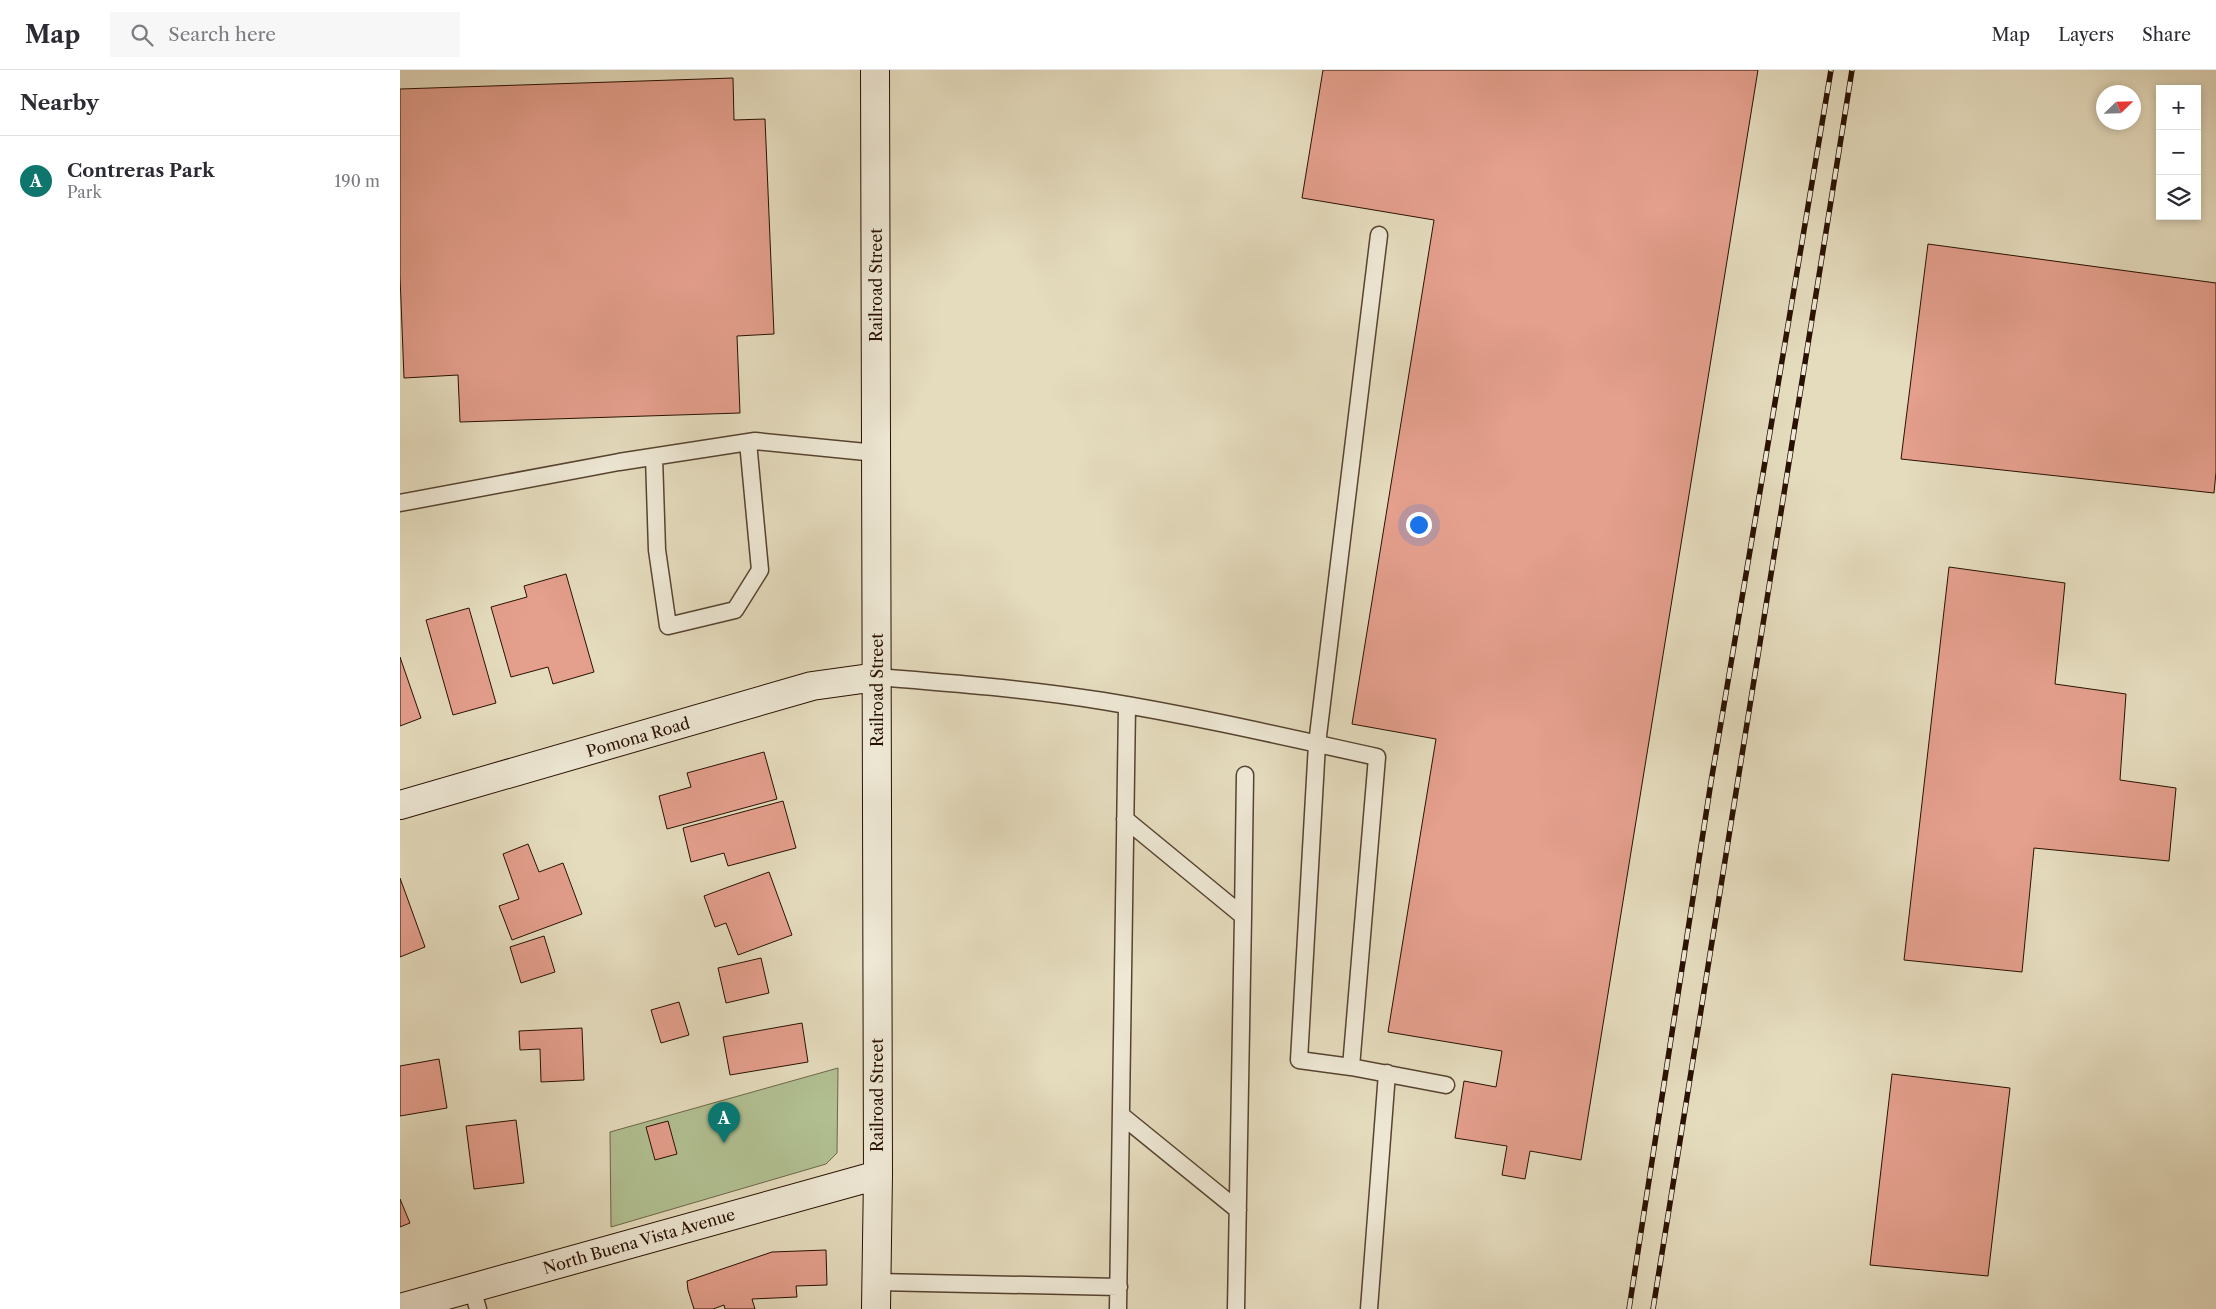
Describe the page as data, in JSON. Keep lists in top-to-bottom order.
{
  "streets": {
    "main road": ["Railroad Street", "Pomona Road", "North Buena Vista Avenue"]
  },
  "crossings": [
    ["Railroad Street", "Pomona Road"],
    ["Railroad Street", "North Buena Vista Avenue"]
  ],
  "north": "top right",
  "page": {
    "header": "Map",
    "search": "Search here",
    "nav": ["Map", "Layers", "Share"],
    "heading": "Nearby",
    "map_buttons": ["+", "−"],
    "list": [
      {
        "mark": "A",
        "name": "Contreras Park",
        "note": "Park",
        "value": "190 m"
      }
    ],
    "pins": "A"
  }
}
